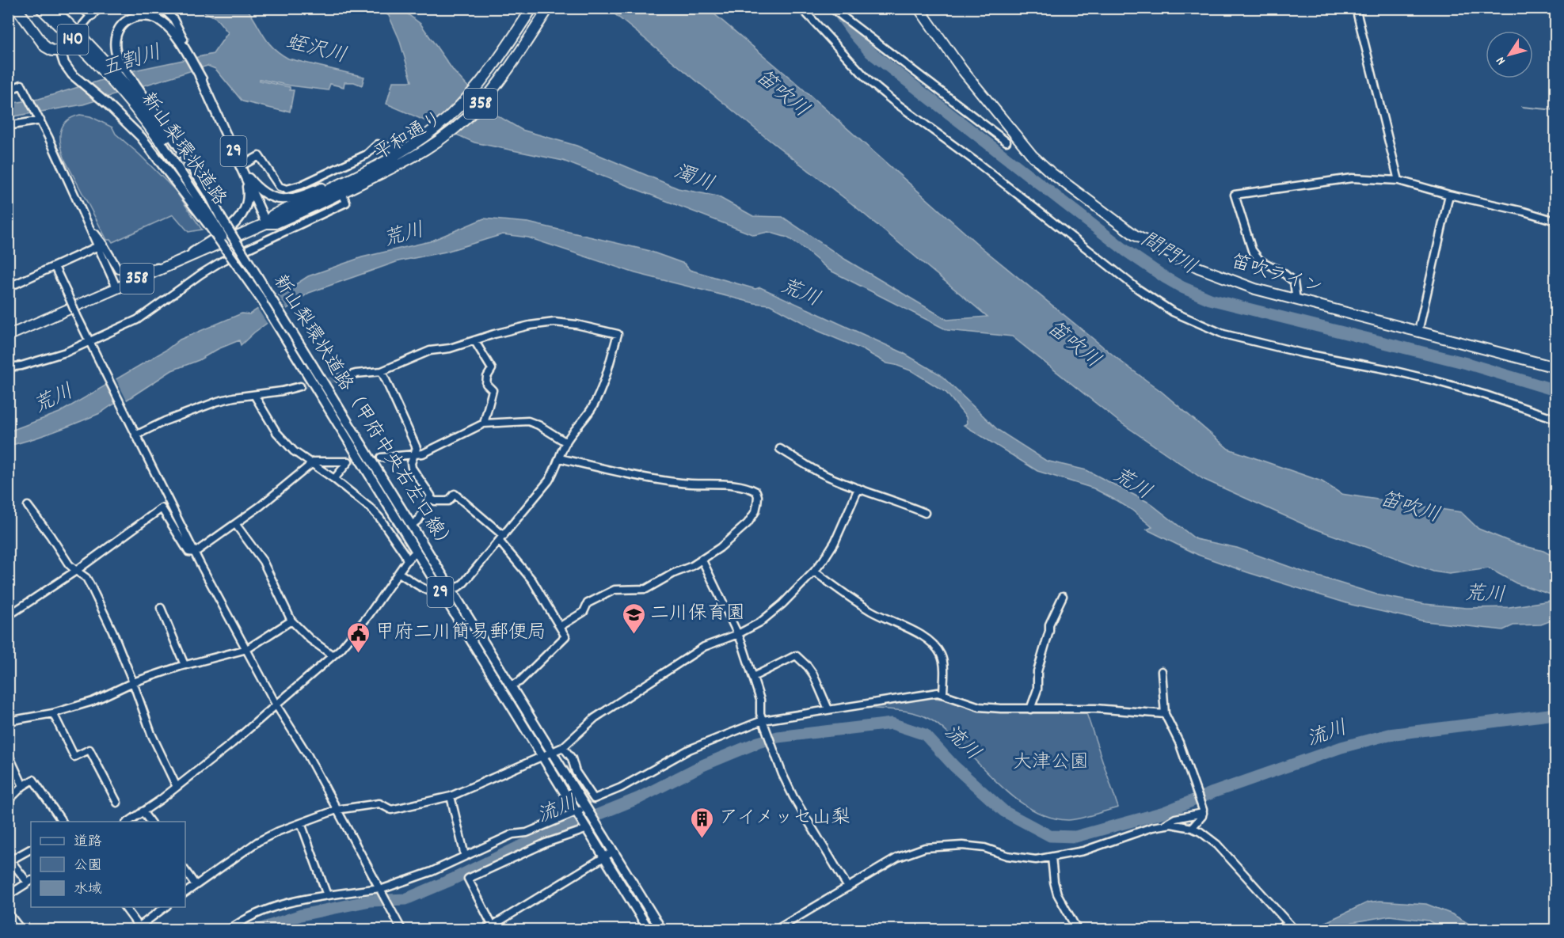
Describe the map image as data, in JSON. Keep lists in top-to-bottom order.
{
  "streets": {
    "highway": [
      "140",
      "358",
      "平和通り",
      "新山梨環状道路",
      "笛吹ライン"
    ],
    "main road": ["29", "新山梨環状道路（甲府中央右左口線）"]
  },
  "crossings": [
    ["140", "新山梨環状道路"],
    ["140", "29"],
    ["平和通り", "29"],
    ["新山梨環状道路", "29"],
    ["新山梨環状道路", "新山梨環状道路（甲府中央右左口線）"],
    ["29", "新山梨環状道路（甲府中央右左口線）"]
  ],
  "water": [
    "蛭沢川",
    "五割川",
    "笛吹川",
    "濁川",
    "荒川",
    "間門川",
    "流川"
  ],
  "parks": ["大津公園"],
  "places": {
    "school or university": ["二川保育園"],
    "public building": ["甲府二川簡易郵便局"],
    "building": ["アイメッセ山梨"]
  },
  "legend": ["道路", "公園", "水域"],
  "north": "bottom left"
}
